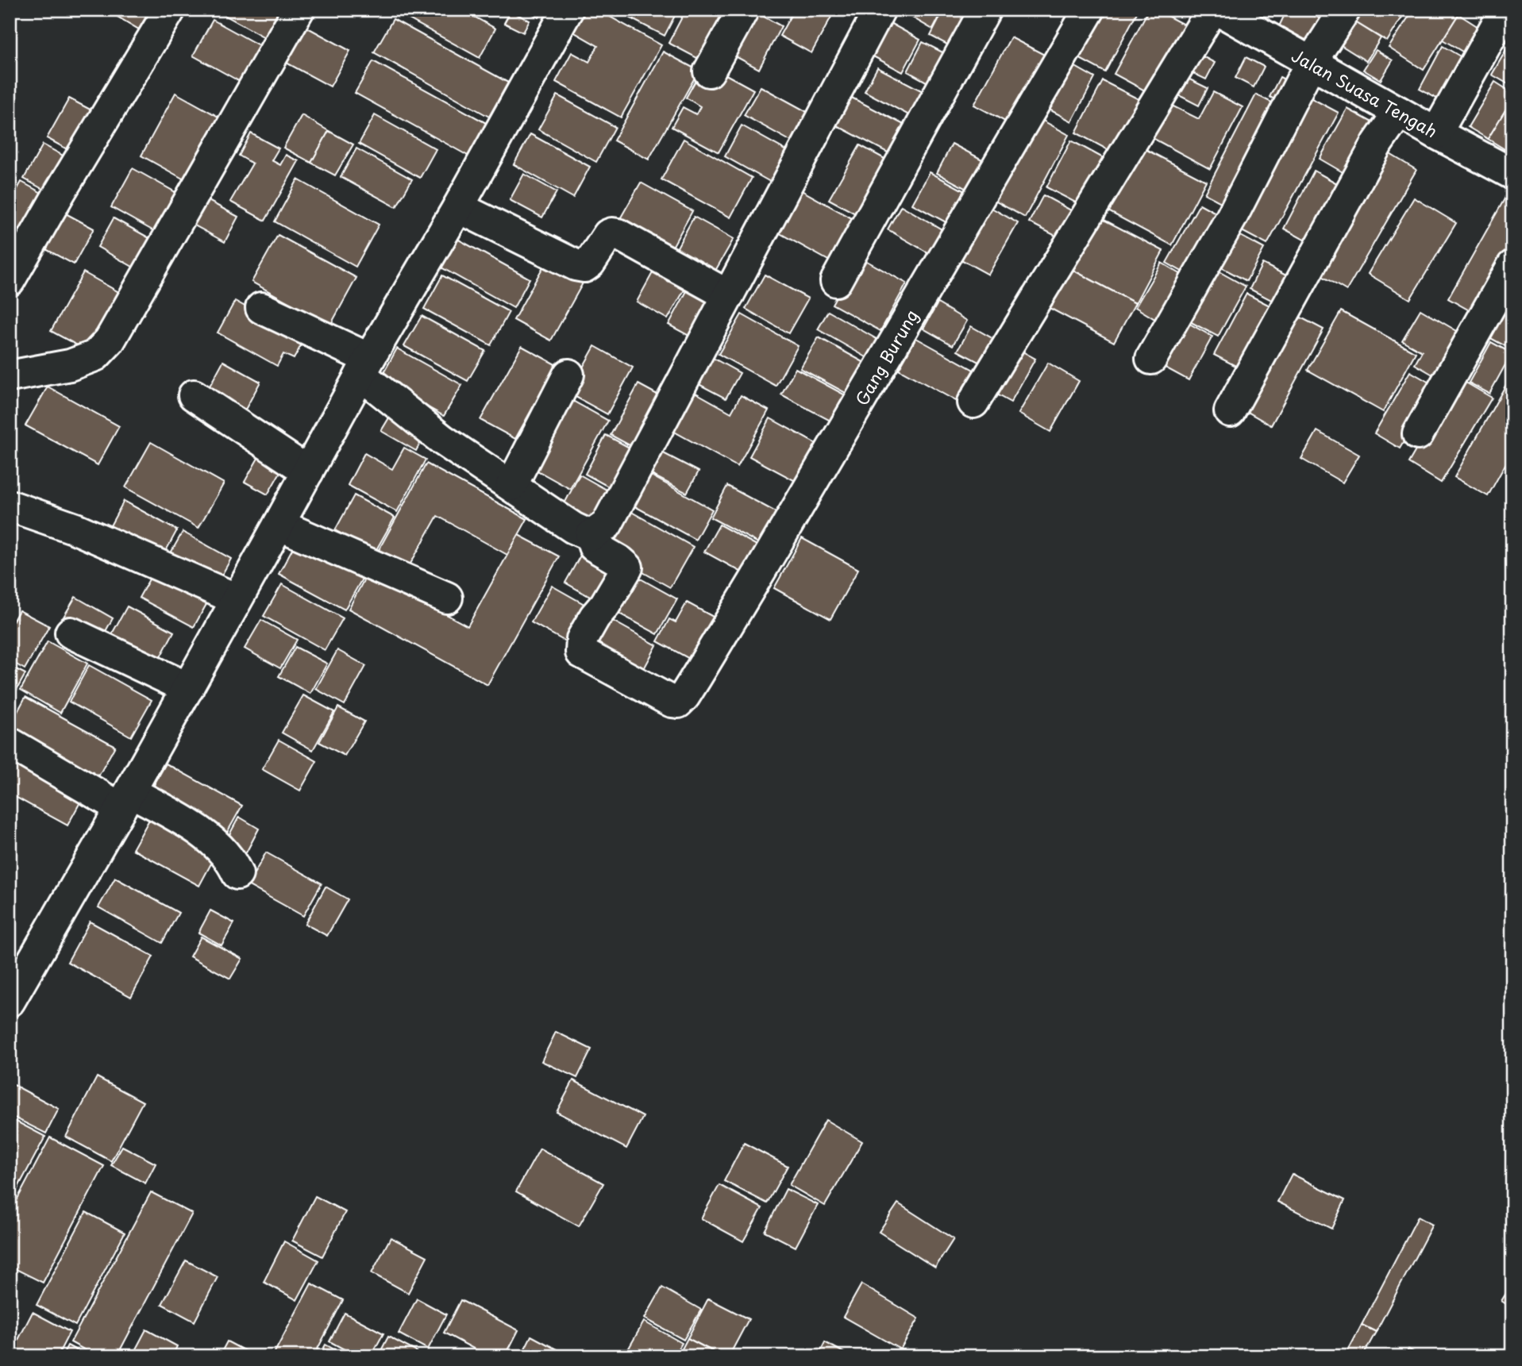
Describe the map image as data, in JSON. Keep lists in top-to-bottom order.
{
  "streets": {
    "street": ["Jalan Suasa Tengah", "Gang Burung"]
  }
}
